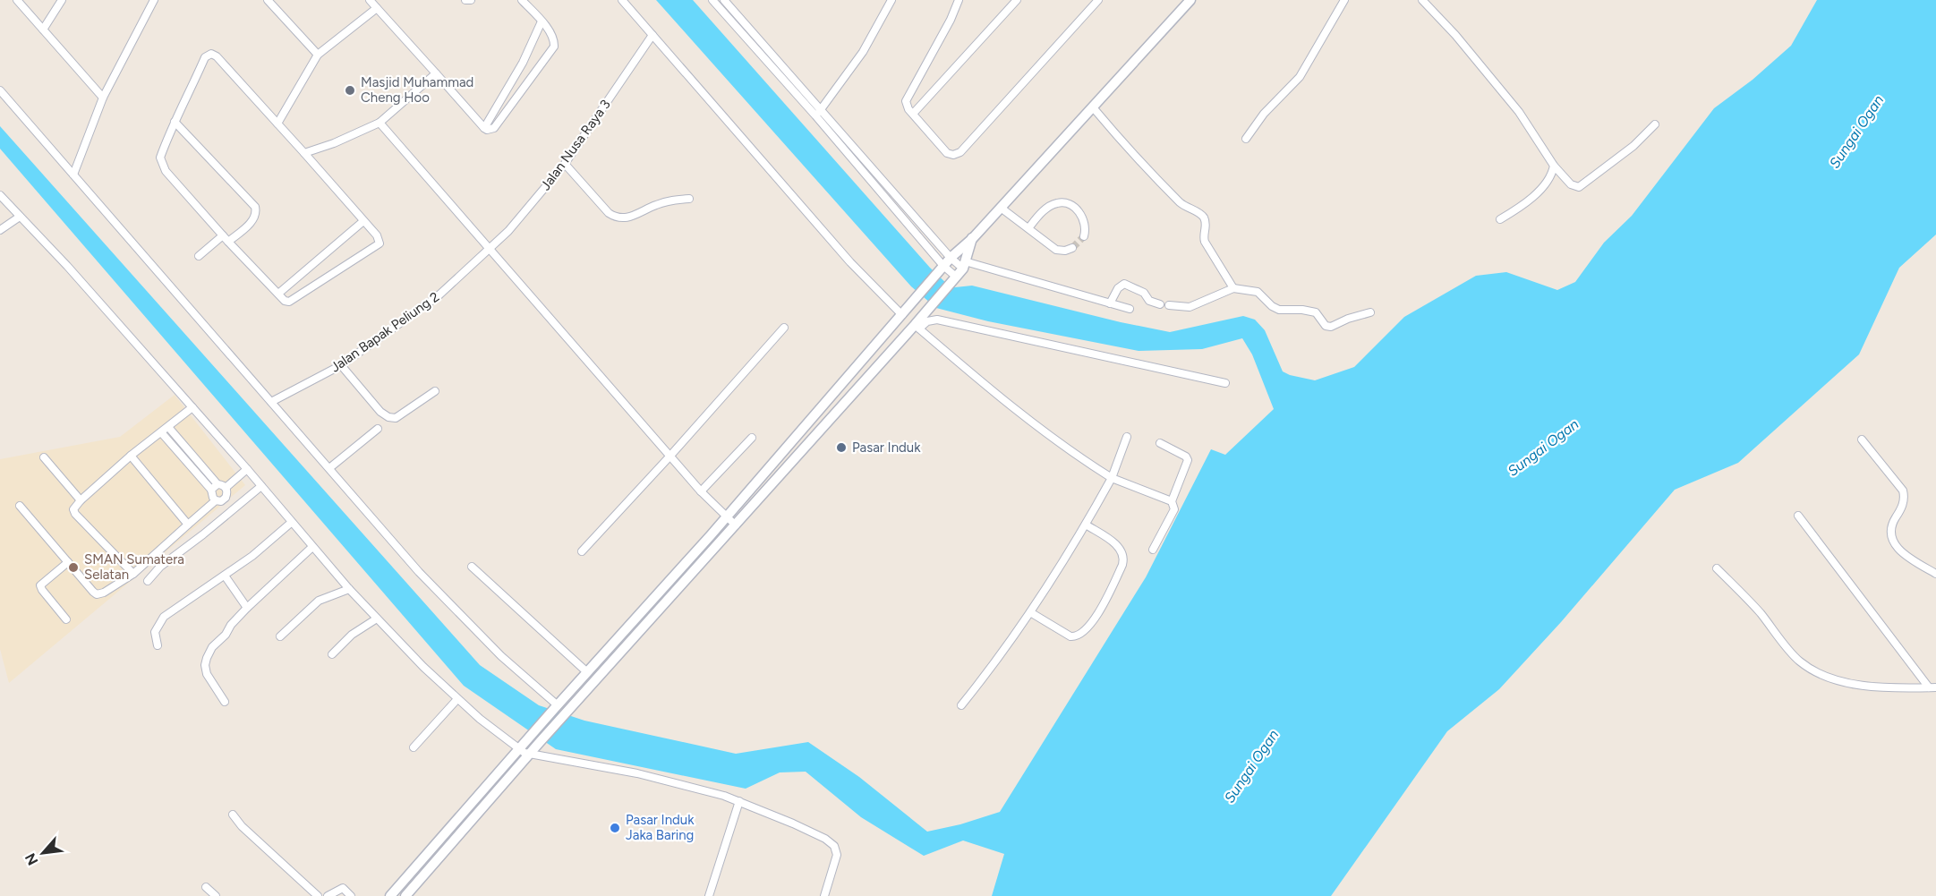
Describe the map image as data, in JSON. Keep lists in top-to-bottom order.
{
  "streets": {
    "street": ["Jalan Nusa Raya 3", "Jalan Bapak Peliung 2"]
  },
  "crossings": [
    ["Jalan Nusa Raya 3", "Jalan Bapak Peliung 2"]
  ],
  "water": ["Sungai Ogan"],
  "places": [
    "Masjid Muhammad Cheng Hoo",
    "Pasar Induk",
    "SMAN Sumatera Selatan",
    "Pasar Induk Jaka Baring"
  ],
  "north": "bottom left"
}
